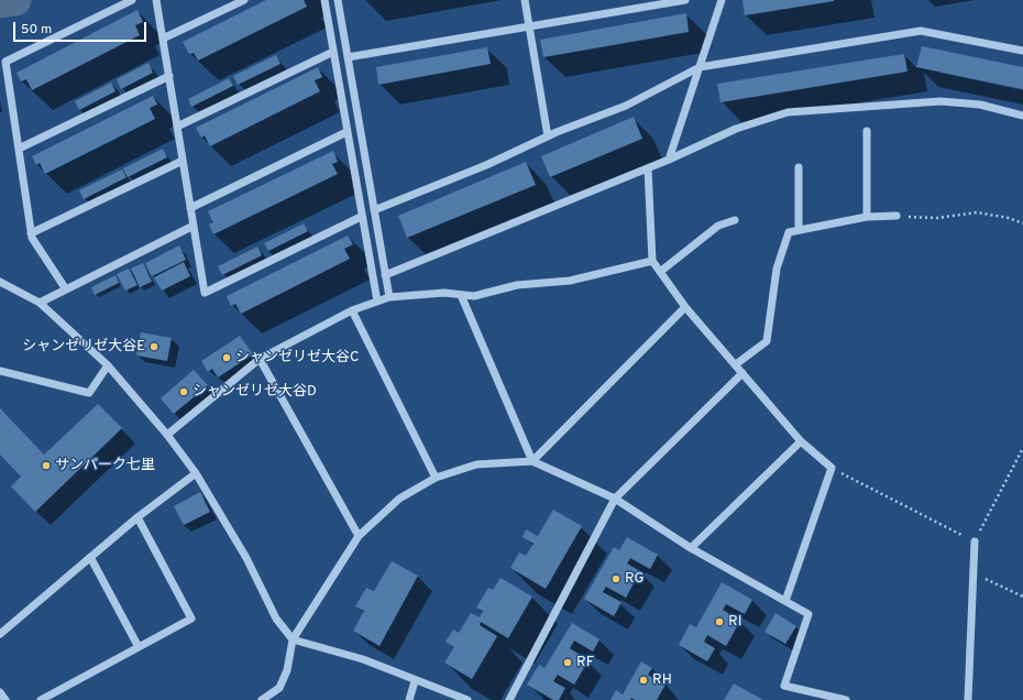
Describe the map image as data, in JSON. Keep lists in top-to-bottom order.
{
  "places": [
    "シャンゼリゼ大谷E",
    "シャンゼリゼ大谷C",
    "シャンゼリゼ大谷D",
    "サンパーク七里",
    "RG",
    "RI",
    "RF",
    "RH"
  ],
  "scale_bar": "50 m"
}
